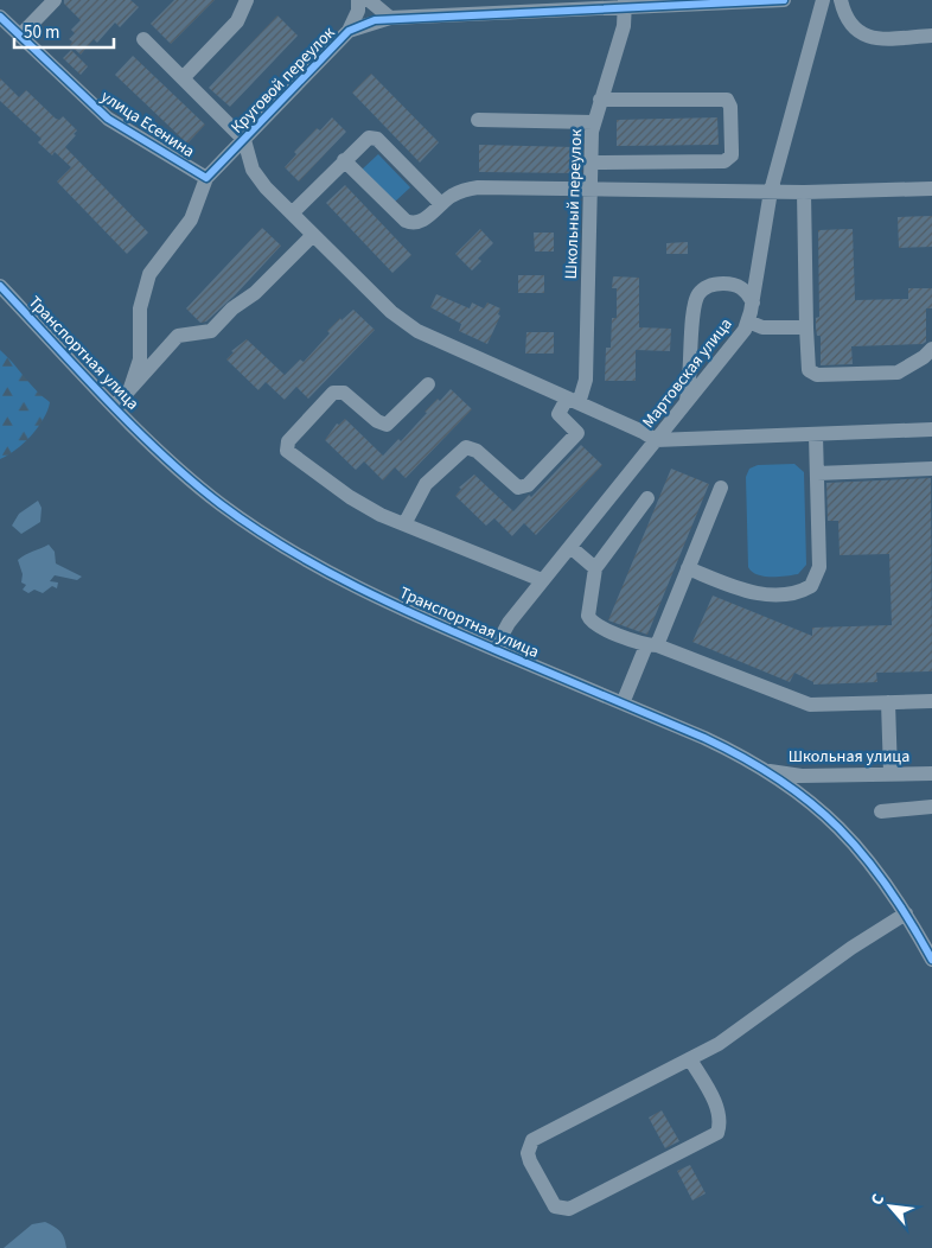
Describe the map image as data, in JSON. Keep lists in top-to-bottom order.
{
  "streets": {
    "street": [
      "Круговой переулок",
      "улица Есенина",
      "Школьный переулок",
      "Транспортная улица",
      "Мартовская улица",
      "Школьная улица"
    ]
  },
  "crossings": [
    ["Круговой переулок", "улица Есенина"],
    ["Круговой переулок", "Школьный переулок"],
    ["Транспортная улица", "Мартовская улица"],
    ["Транспортная улица", "Школьная улица"]
  ],
  "scale_bar": "50 m",
  "north": "top left"
}
